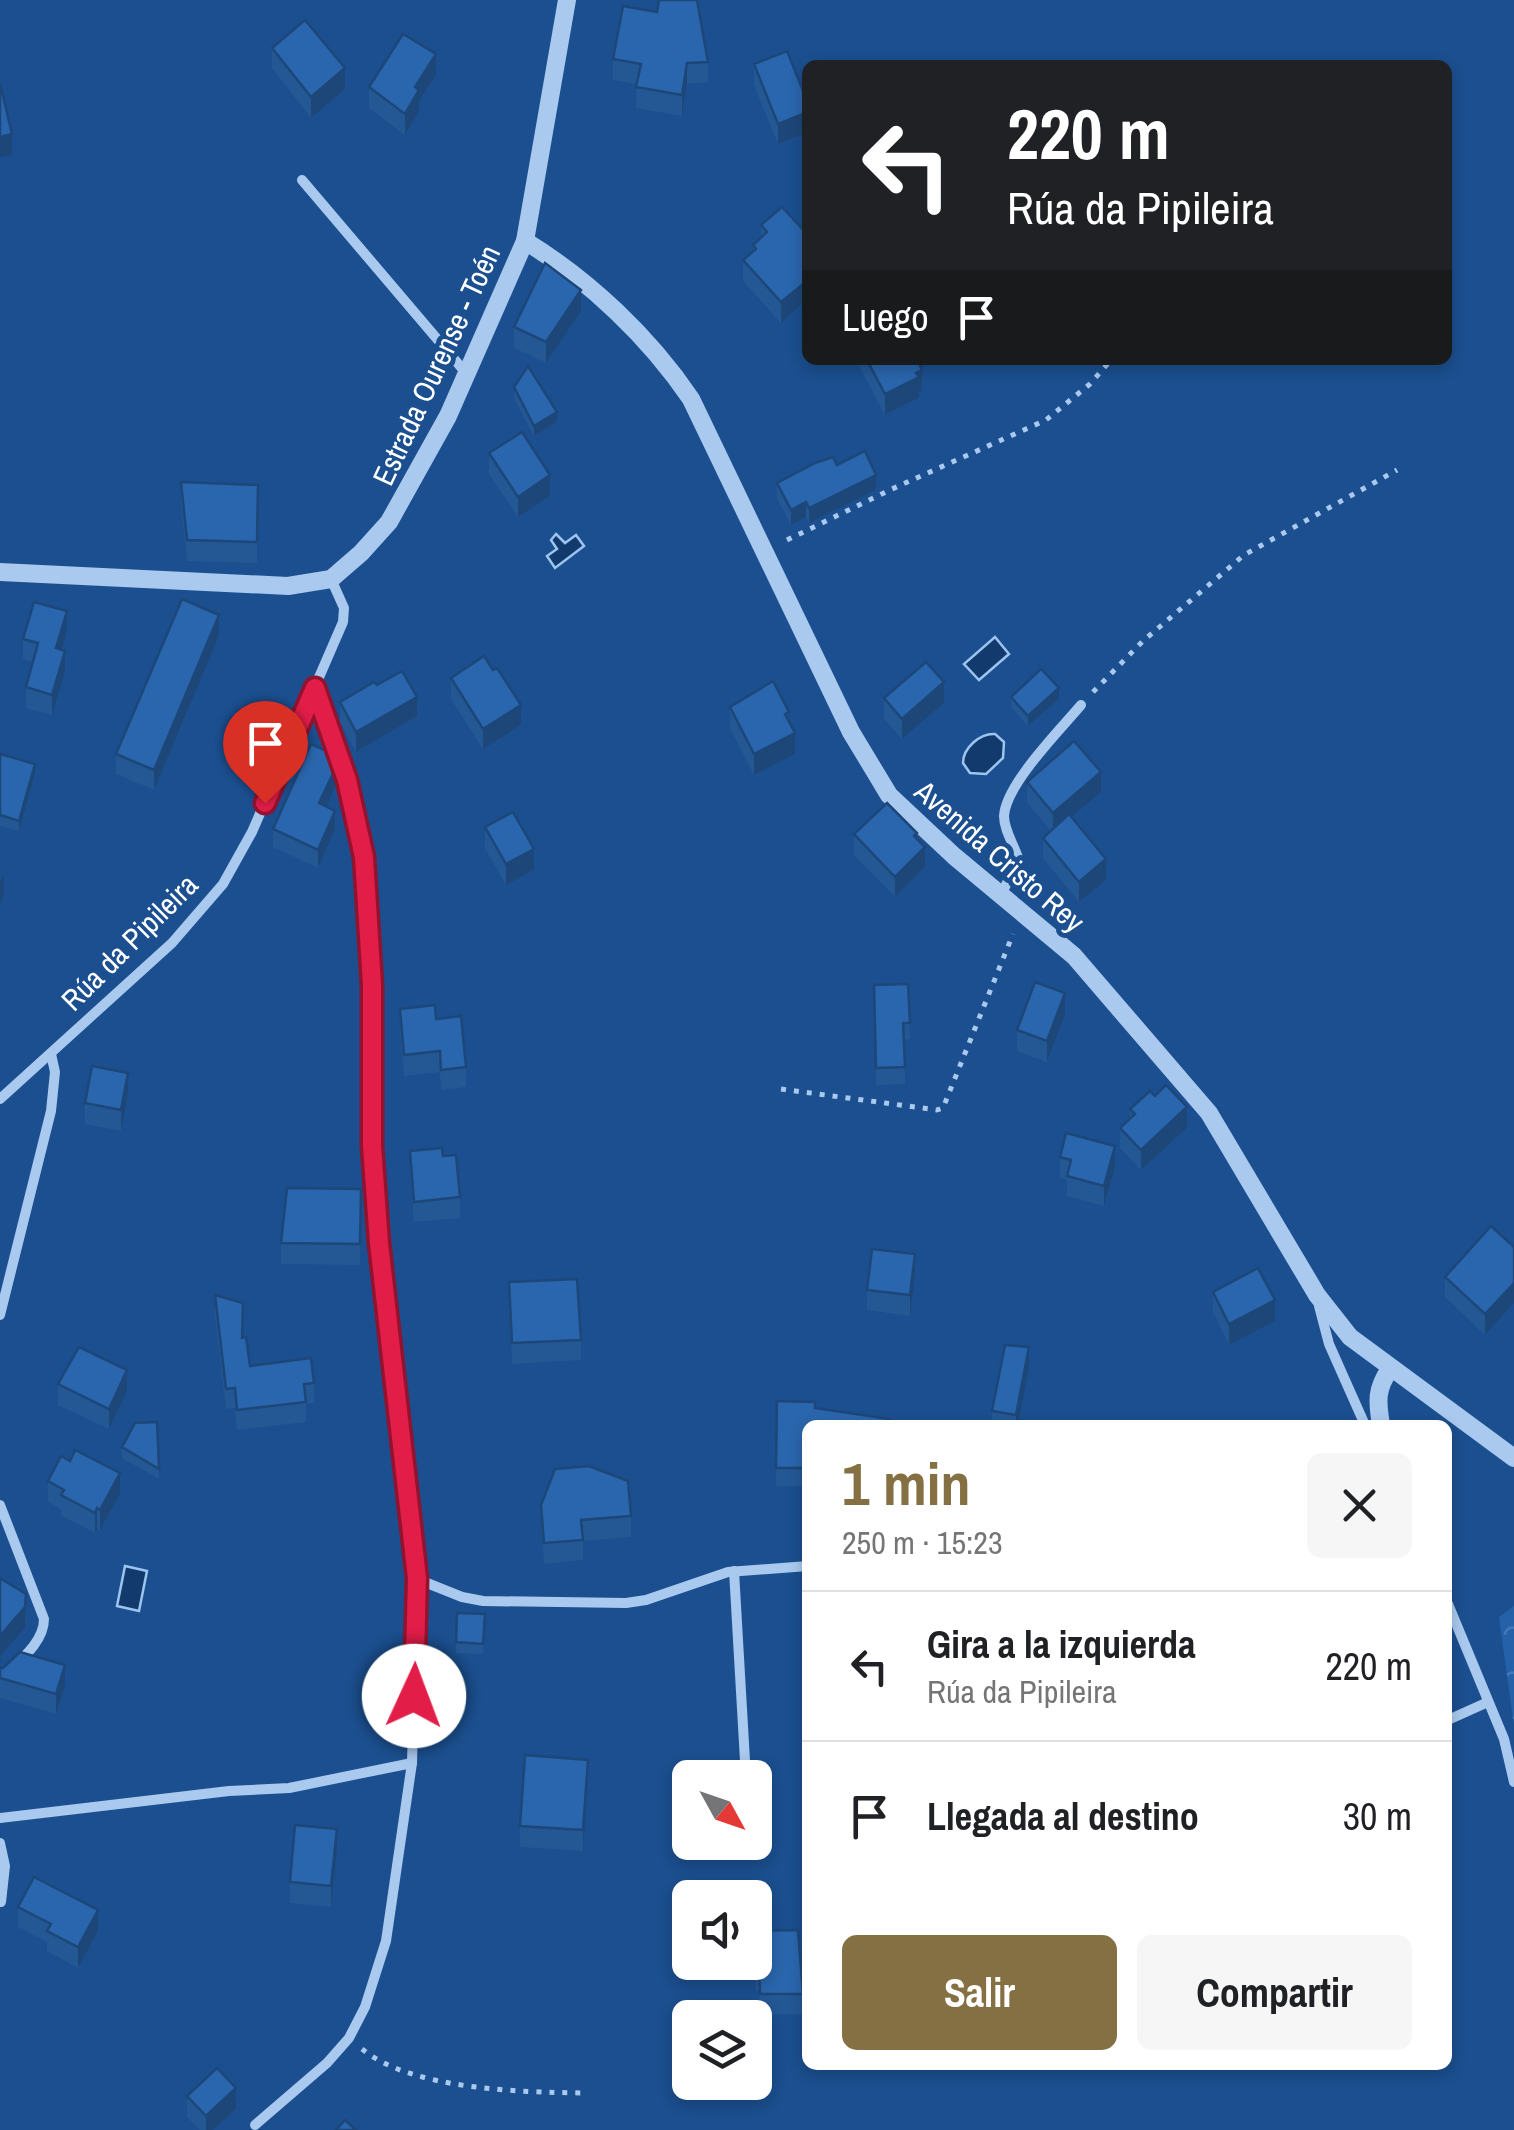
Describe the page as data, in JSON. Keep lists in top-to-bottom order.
{
  "streets": {
    "street": ["Estrada Ourense - Toén", "Avenida Cristo Rey", "Rúa da Pipileira"]
  },
  "crossings": [
    ["Estrada Ourense - Toén", "Avenida Cristo Rey"],
    ["Estrada Ourense - Toén", "Rúa da Pipileira"]
  ],
  "north": "bottom right",
  "page": {
    "turn": ["220 m", "Rúa da Pipileira"],
    "then": "Luego",
    "heading": ["1 min", "250 m · 15:23"],
    "list": [
      {
        "name": "Gira a la izquierda",
        "note": "Rúa da Pipileira",
        "value": "220 m"
      },
      {
        "name": "Llegada al destino",
        "value": "30 m"
      }
    ],
    "buttons": ["Salir", "Compartir"]
  }
}
